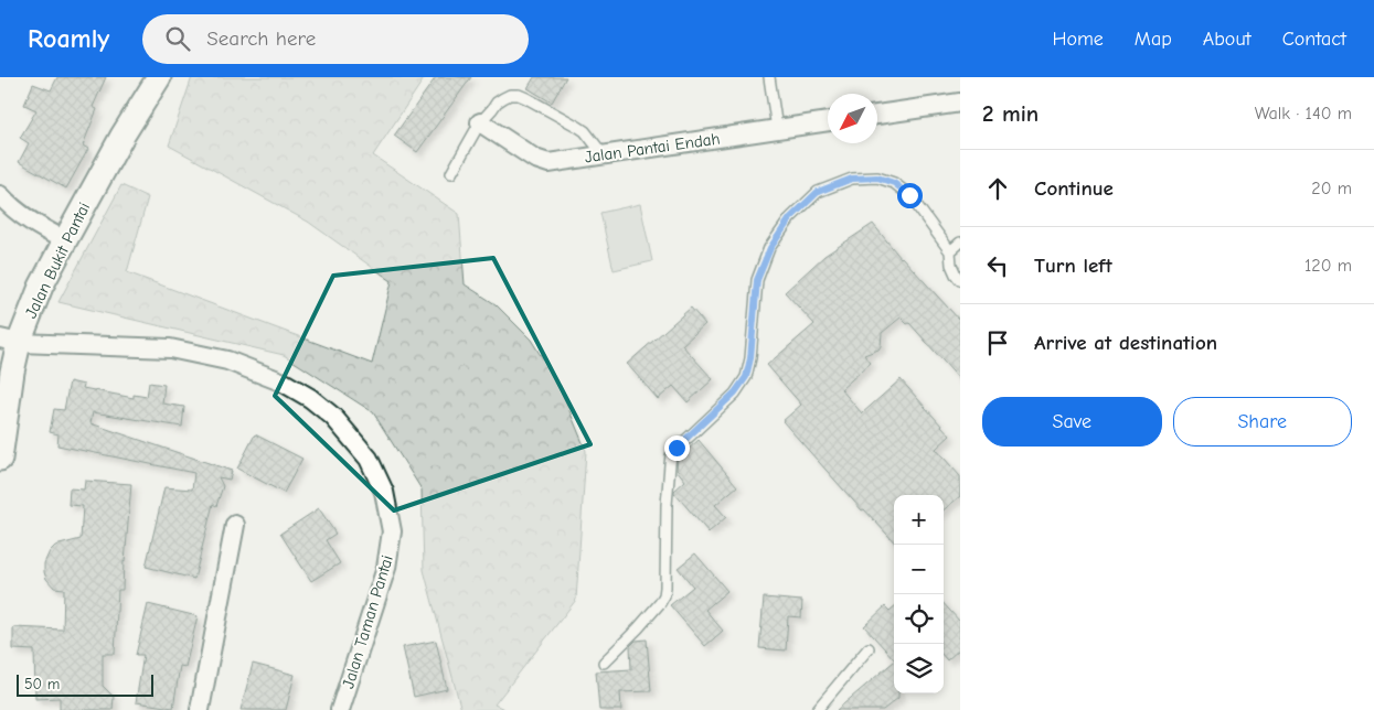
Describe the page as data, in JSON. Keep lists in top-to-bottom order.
{
  "streets": {
    "street": ["Jalan Pantai Endah", "Jalan Bukit Pantai", "Jalan Taman Pantai"]
  },
  "crossings": [
    ["Jalan Bukit Pantai", "Jalan Taman Pantai"]
  ],
  "scale_bar": "50 m",
  "north": "bottom left",
  "page": {
    "header": "Roamly",
    "search": "Search here",
    "nav": [
      "Home",
      "Map",
      "About",
      "Contact"
    ],
    "heading": ["2 min", "Walk · 140 m"],
    "list": [
      ["Continue", "20 m"],
      ["Turn left", "120 m"],
      "Arrive at destination"
    ],
    "buttons": ["Save", "Share"],
    "map_buttons": ["+", "−"],
    "scale": "50 m"
  }
}
